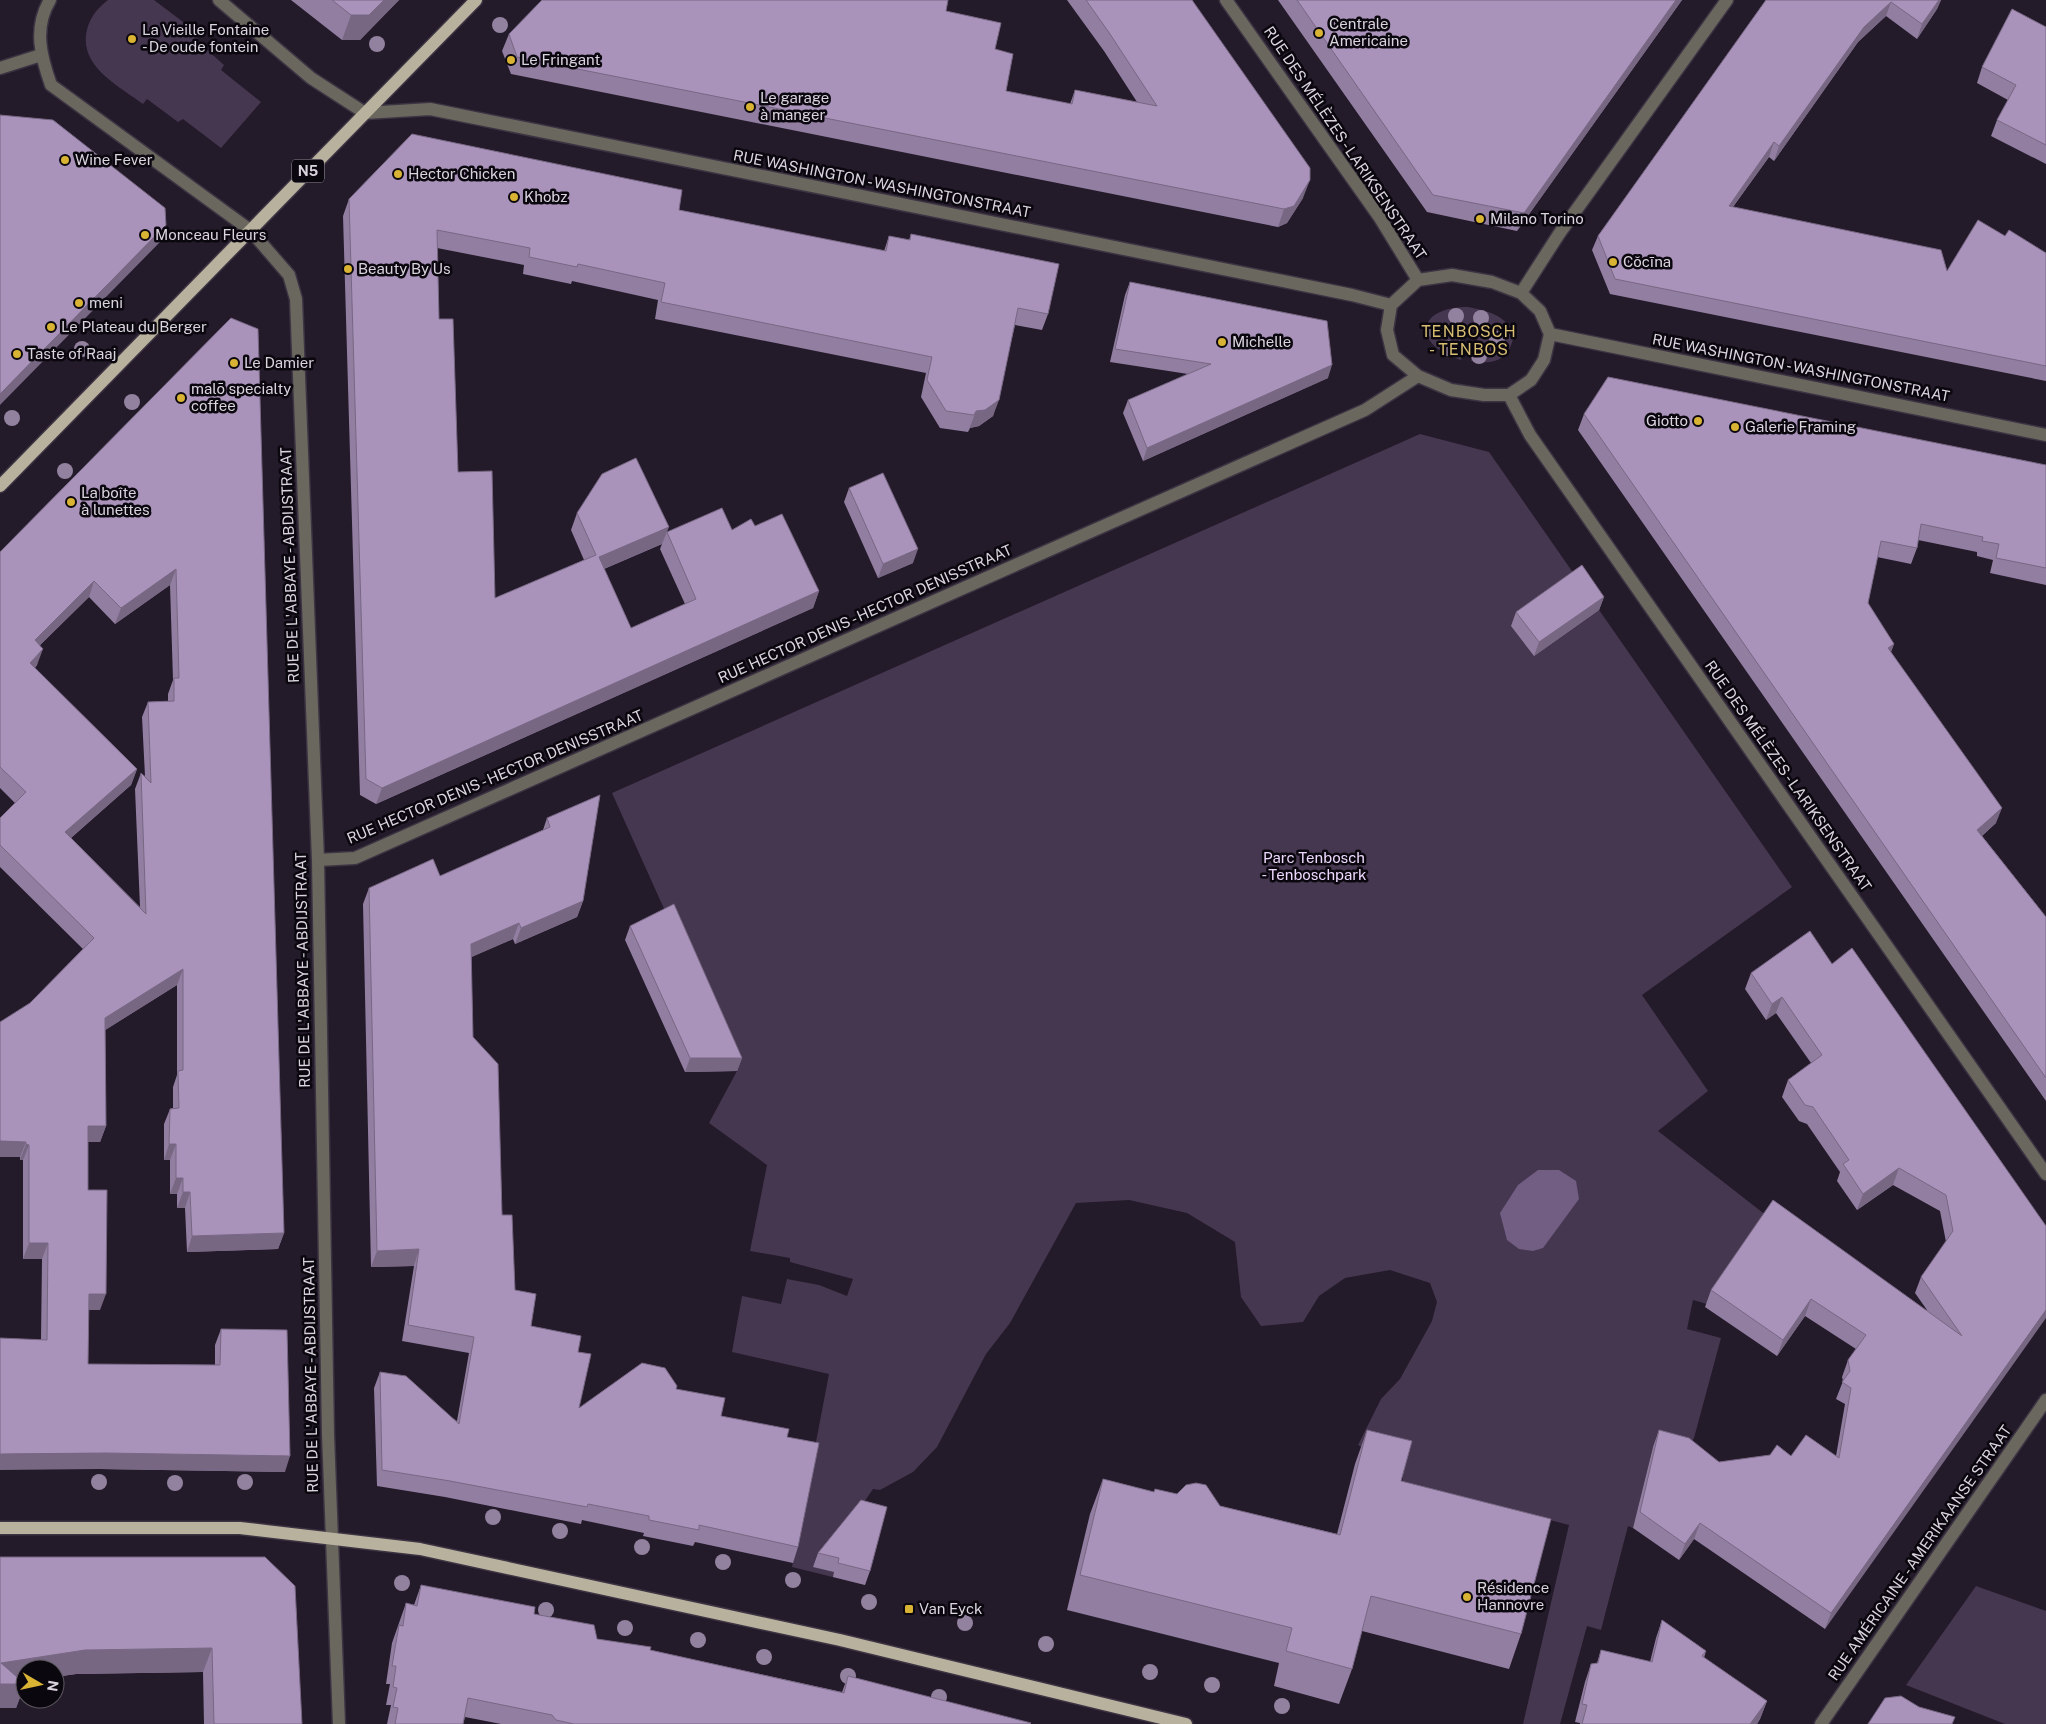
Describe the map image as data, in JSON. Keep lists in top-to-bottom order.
{
  "streets": {
    "main road": ["N5"],
    "street": [
      "RUE DES MÉLÈZES - LARIKSENSTRAAT",
      "RUE WASHINGTON - WASHINGTONSTRAAT",
      "RUE DE L'ABBAYE - ABDIJSTRAAT",
      "RUE HECTOR DENIS - HECTOR DENISSTRAAT",
      "RUE AMÉRICAINE - AMERIKAANSE STRAAT"
    ]
  },
  "crossings": [
    ["RUE DES MÉLÈZES - LARIKSENSTRAAT", "RUE WASHINGTON - WASHINGTONSTRAAT"],
    ["RUE DES MÉLÈZES - LARIKSENSTRAAT", "RUE HECTOR DENIS - HECTOR DENISSTRAAT"],
    ["N5", "RUE WASHINGTON - WASHINGTONSTRAAT"],
    ["N5", "RUE DE L'ABBAYE - ABDIJSTRAAT"],
    ["RUE WASHINGTON - WASHINGTONSTRAAT", "RUE HECTOR DENIS - HECTOR DENISSTRAAT"],
    ["RUE DE L'ABBAYE - ABDIJSTRAAT", "RUE HECTOR DENIS - HECTOR DENISSTRAAT"]
  ],
  "districts": ["TENBOSCH - TENBOS"],
  "parks": ["Parc Tenbosch - Tenboschpark"],
  "places": {
    "other": [
      "Centrale Americaine",
      "La Vieille Fontaine - De oude fontein",
      "Le Fringant",
      "Le garage à manger",
      "Wine Fever",
      "Hector Chicken",
      "Khobz",
      "Milano Torino",
      "Monceau Fleurs",
      "Cŏcīna",
      "Beauty By Us",
      "meni",
      "Le Plateau du Berger",
      "Michelle",
      "Taste of Raaj",
      "Le Damier",
      "malō specialty coffee",
      "Giotto",
      "Galerie Framing",
      "La boîte à lunettes",
      "Résidence Hannovre"
    ],
    "transit": ["Van Eyck"]
  },
  "north": "right"
}
